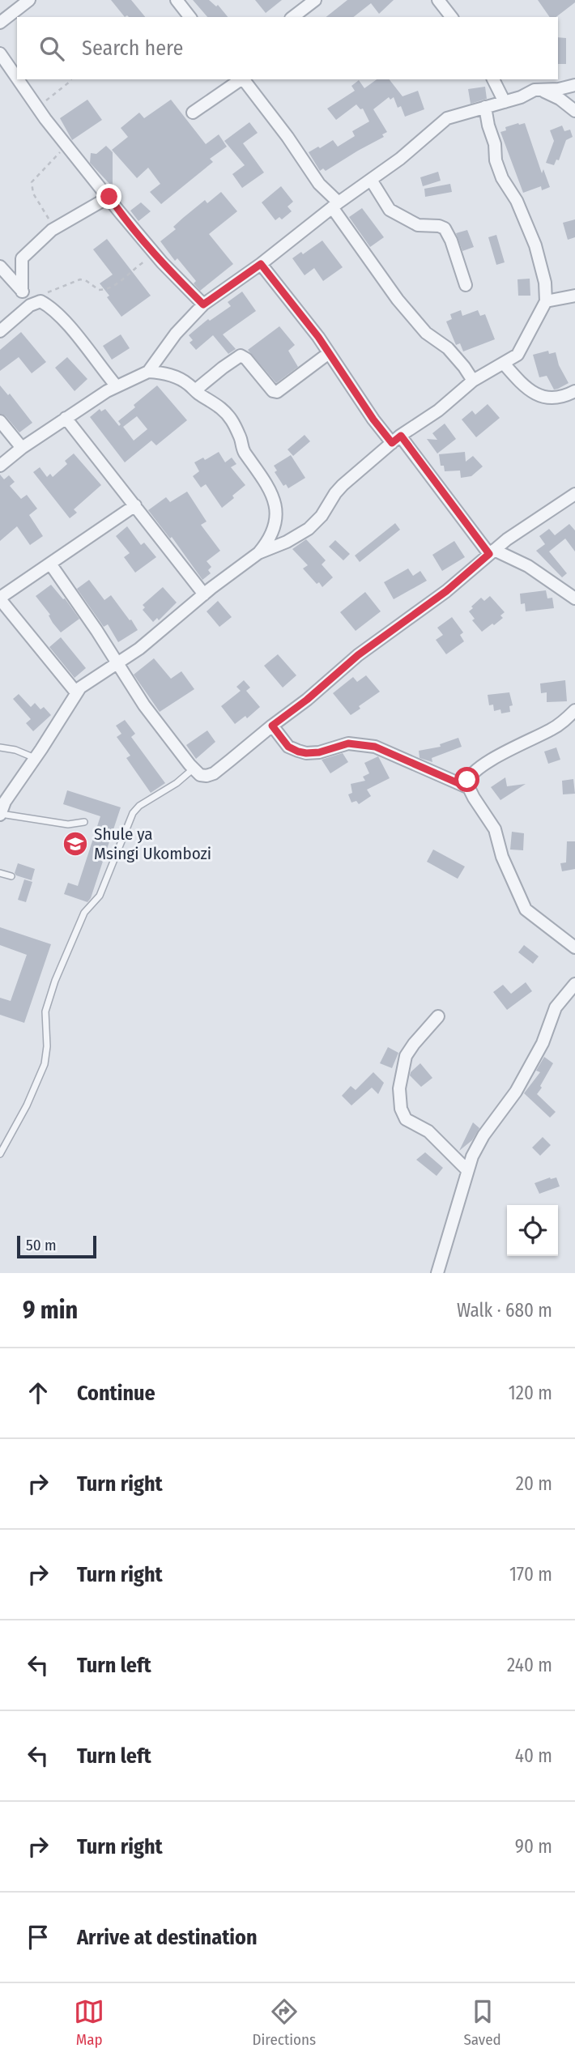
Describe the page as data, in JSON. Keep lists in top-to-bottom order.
{
  "places": {
    "school or university": ["Shule ya Msingi Ukombozi"]
  },
  "scale_bar": "50 m",
  "page": {
    "search": "Search here",
    "scale": "50 m",
    "heading": ["9 min", "Walk · 680 m"],
    "list": [
      ["Continue", "120 m"],
      ["Turn right", "20 m"],
      ["Turn right", "170 m"],
      ["Turn left", "240 m"],
      ["Turn left", "40 m"],
      ["Turn right", "90 m"],
      "Arrive at destination"
    ],
    "nav": ["Map", "Directions", "Saved"]
  }
}
